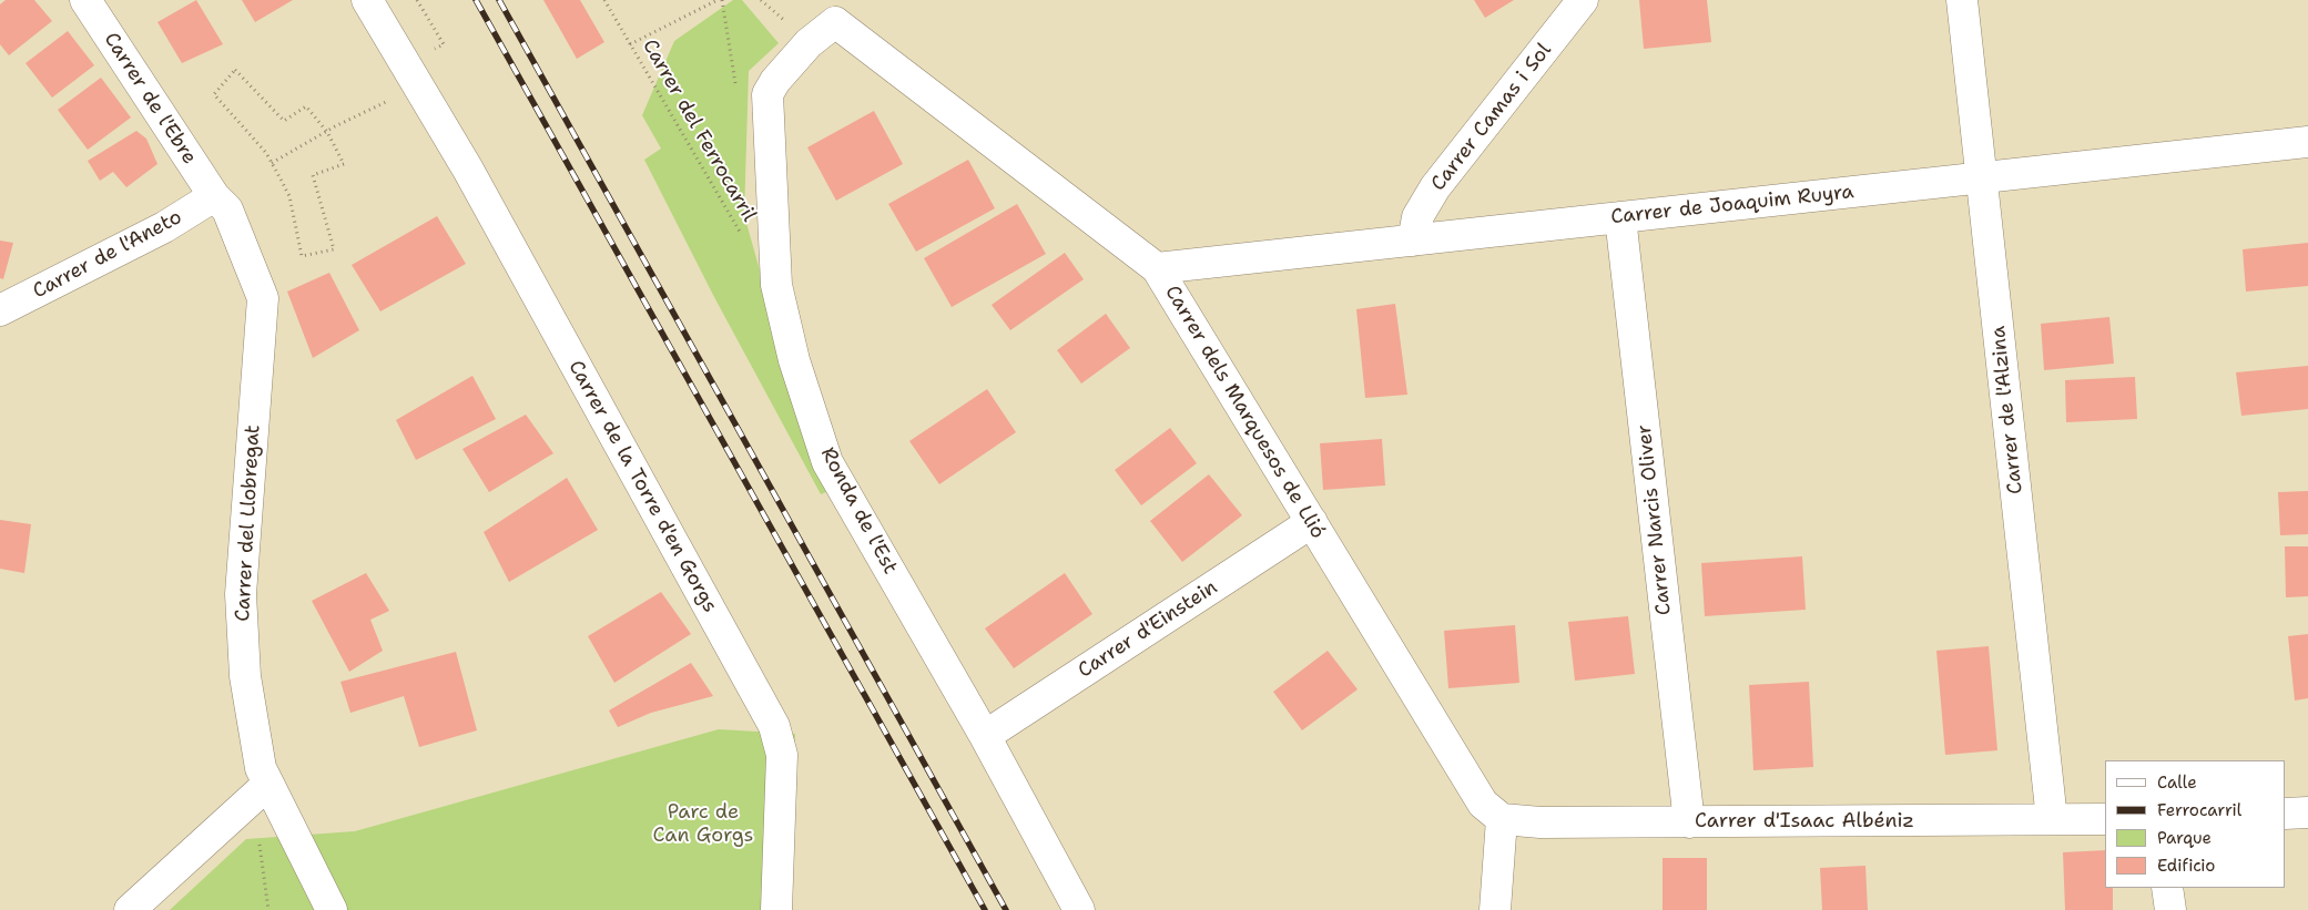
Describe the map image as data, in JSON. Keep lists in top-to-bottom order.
{
  "streets": {
    "street": [
      "Carrer de l'Ebre",
      "Carrer Camas i Sol",
      "Carrer de Joaquim Ruyra",
      "Carrer de l'Aneto",
      "Carrer de l'Alzina",
      "Carrer dels Marquesos de Llió",
      "Carrer de la Torre d'en Gorgs",
      "Ronda de l'Est",
      "Carrer Narcis Oliver",
      "Carrer del Llobregat",
      "Carrer d'Einstein",
      "Carrer d'Isaac Albéniz"
    ],
    "path": ["Carrer del Ferrocarril"]
  },
  "crossings": [
    ["Carrer de l'Ebre", "Carrer de l'Aneto"],
    ["Carrer de l'Ebre", "Carrer del Llobregat"],
    ["Carrer Camas i Sol", "Carrer de Joaquim Ruyra"],
    ["Carrer de Joaquim Ruyra", "Carrer de l'Alzina"],
    ["Carrer de Joaquim Ruyra", "Carrer dels Marquesos de Llió"],
    ["Carrer de Joaquim Ruyra", "Carrer Narcis Oliver"],
    ["Carrer de l'Aneto", "Carrer del Llobregat"],
    ["Carrer de l'Alzina", "Carrer d'Isaac Albéniz"],
    ["Carrer dels Marquesos de Llió", "Ronda de l'Est"],
    ["Carrer dels Marquesos de Llió", "Carrer d'Einstein"],
    ["Carrer dels Marquesos de Llió", "Carrer d'Isaac Albéniz"],
    ["Ronda de l'Est", "Carrer d'Einstein"],
    ["Carrer Narcis Oliver", "Carrer d'Isaac Albéniz"]
  ],
  "parks": ["Parc de Can Gorgs"],
  "legend": [
    "Calle",
    "Ferrocarril",
    "Parque",
    "Edificio"
  ]
}
